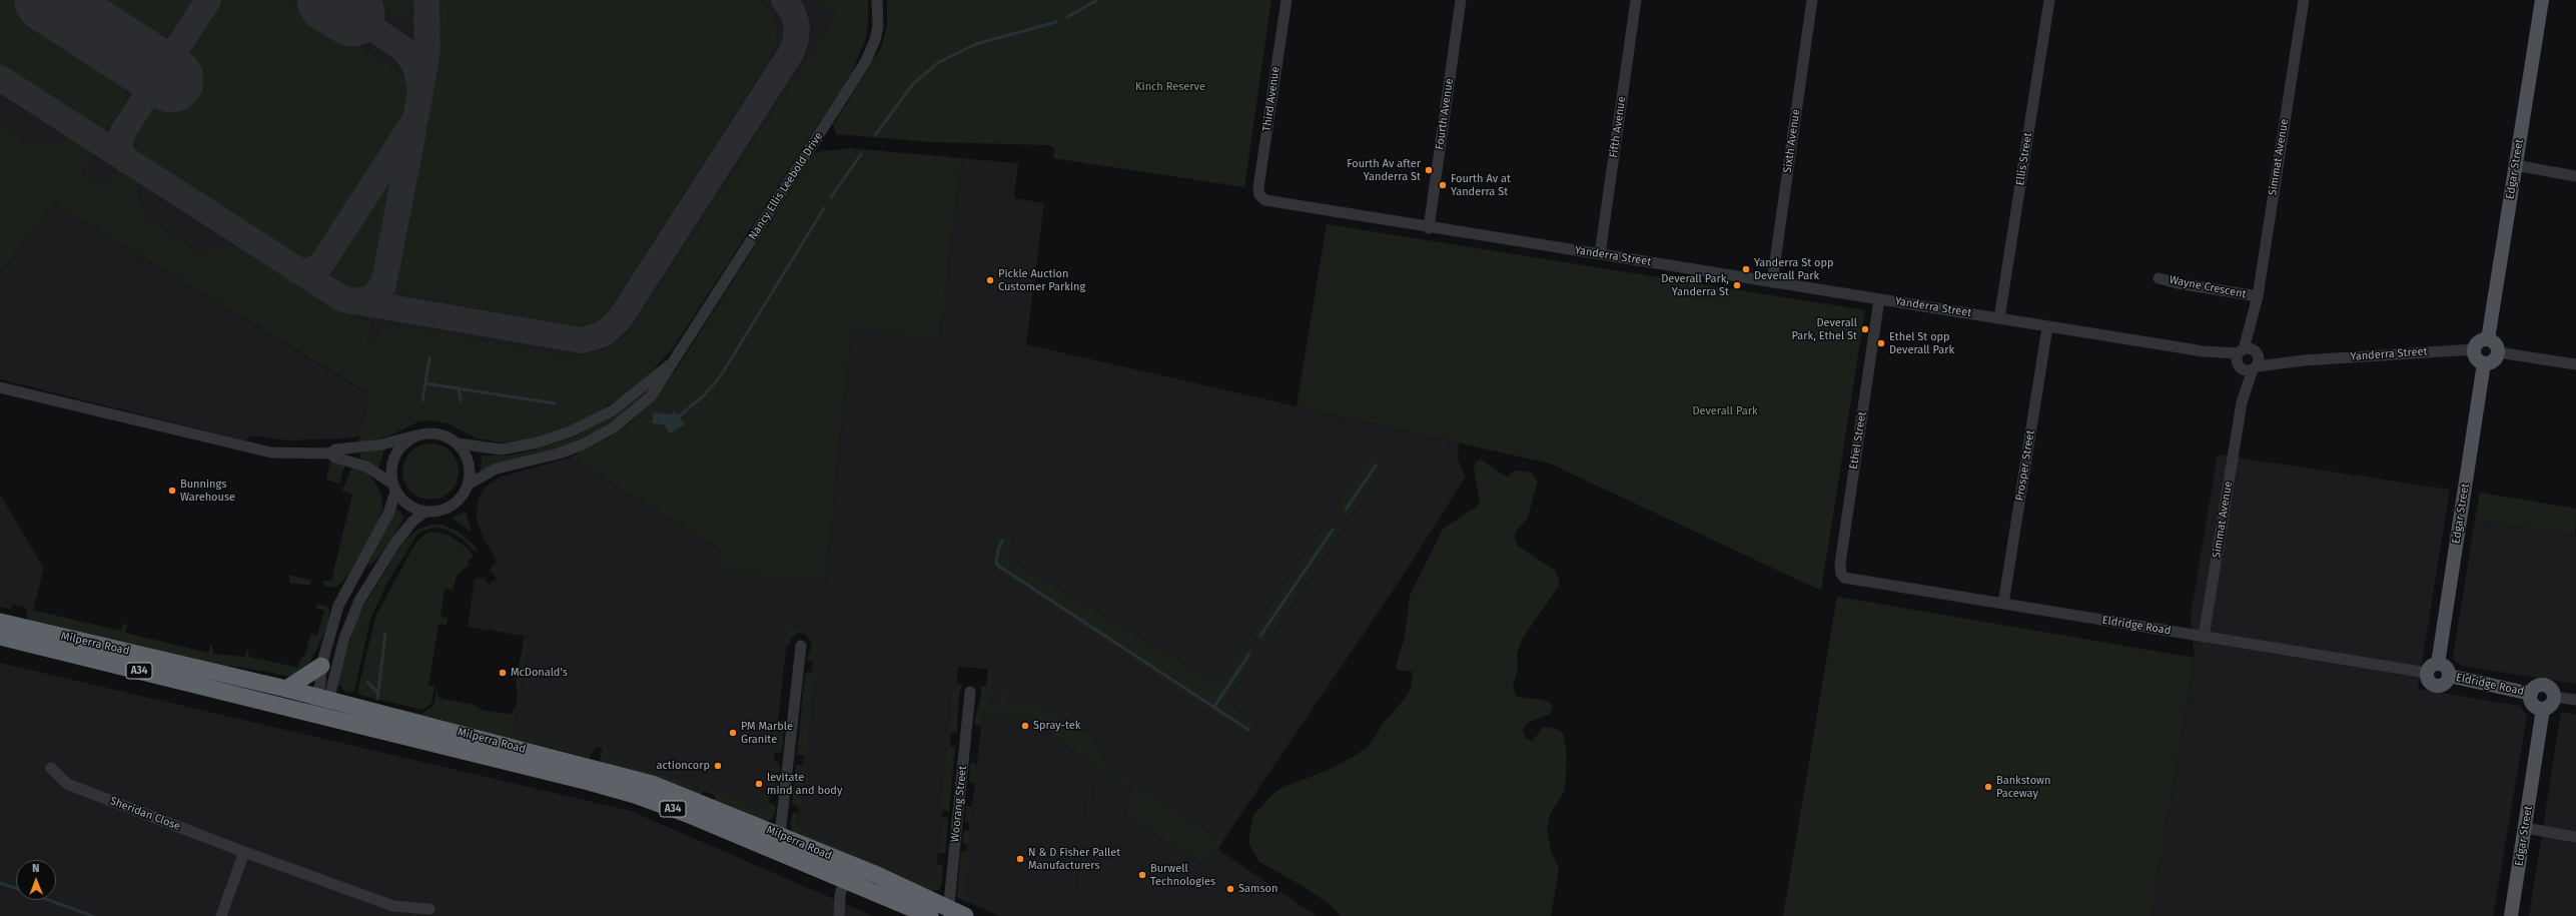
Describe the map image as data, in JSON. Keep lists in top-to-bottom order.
{
  "streets": {
    "highway": ["Milperra Road", "A34"],
    "main road": ["Edgar Street", "Eldridge Road"],
    "street": [
      "Third Avenue",
      "Fourth Avenue",
      "Fifth Avenue",
      "Sixth Avenue",
      "Simmat Avenue",
      "Ellis Street",
      "Nancy Ellis Leebold Drive",
      "Yanderra Street",
      "Wayne Crescent",
      "Ethel Street",
      "Prosper Street",
      "Woorang Street",
      "Sheridan Close"
    ]
  },
  "crossings": [
    ["Third Avenue", "Yanderra Street"],
    ["Fourth Avenue", "Yanderra Street"],
    ["Fifth Avenue", "Yanderra Street"],
    ["Sixth Avenue", "Yanderra Street"],
    ["Simmat Avenue", "Yanderra Street"],
    ["Simmat Avenue", "Wayne Crescent"],
    ["Simmat Avenue", "Eldridge Road"],
    ["Ellis Street", "Yanderra Street"],
    ["Edgar Street", "Yanderra Street"],
    ["Edgar Street", "Eldridge Road"],
    ["Yanderra Street", "Ethel Street"],
    ["Yanderra Street", "Prosper Street"],
    ["Ethel Street", "Eldridge Road"],
    ["Prosper Street", "Eldridge Road"],
    ["Milperra Road", "Woorang Street"]
  ],
  "parks": ["Kinch Reserve", "Deverall Park"],
  "places": [
    "Fourth Av after Yanderra St",
    "Fourth Av at Yanderra St",
    "Yanderra St opp Deverall Park",
    "Pickle Auction Customer Parking",
    "Deverall Park, Yanderra St",
    "Deverall Park, Ethel St",
    "Ethel St opp Deverall Park",
    "Bunnings Warehouse",
    "McDonald's",
    "Spray-tek",
    "PM Marble Granite",
    "actioncorp",
    "levitate mind and body",
    "Bankstown Paceway",
    "N & D Fisher Pallet Manufacturers",
    "Burwell Technologies",
    "Samson"
  ],
  "north": "top"
}
